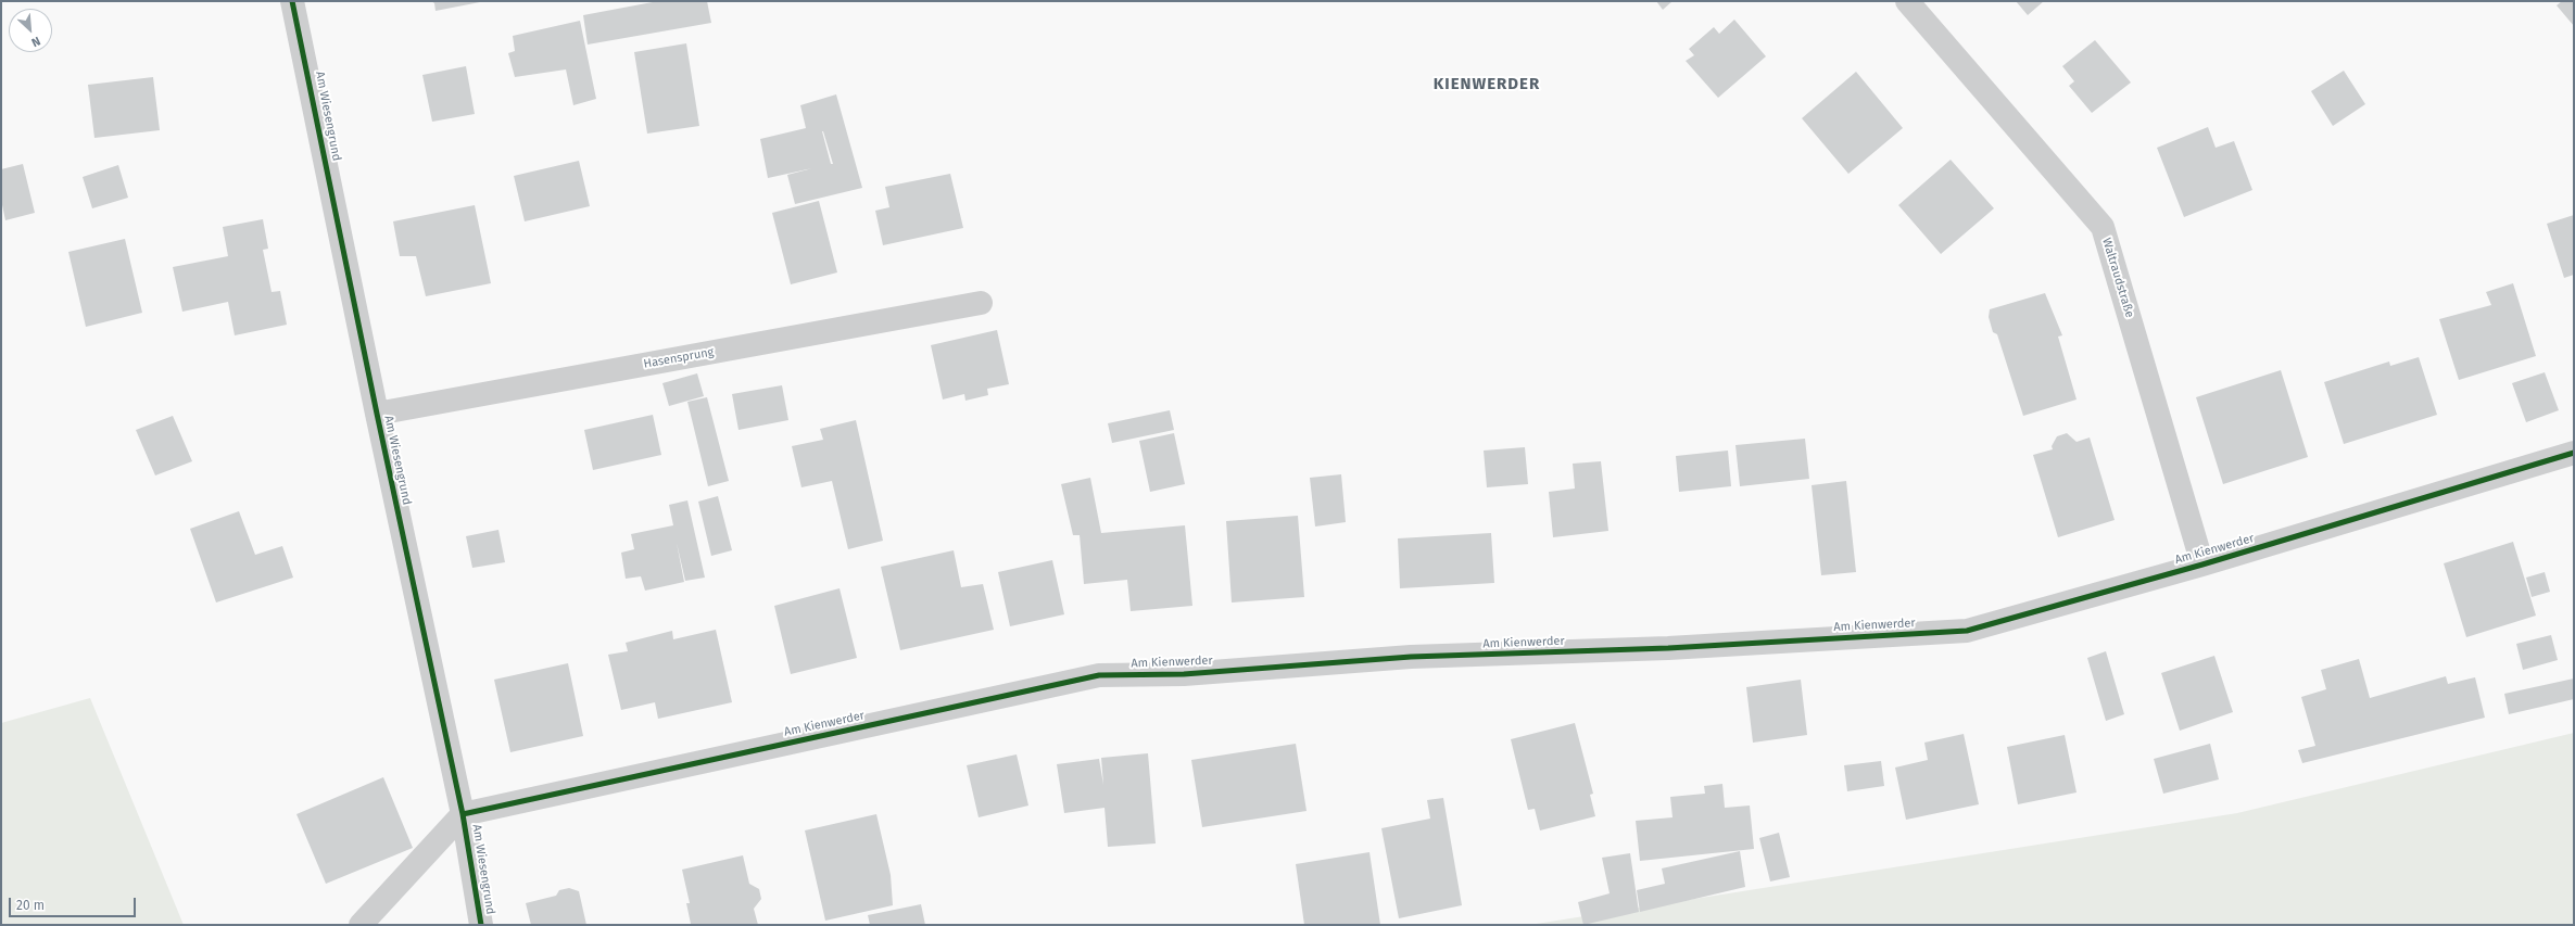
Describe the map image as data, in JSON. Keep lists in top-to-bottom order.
{
  "streets": {
    "street": [
      "Am Wiesengrund",
      "Waltraudstraße",
      "Hasensprung",
      "Am Kienwerder"
    ]
  },
  "crossings": [
    ["Am Wiesengrund", "Hasensprung"],
    ["Am Wiesengrund", "Am Kienwerder"],
    ["Waltraudstraße", "Am Kienwerder"]
  ],
  "districts": ["KIENWERDER"],
  "scale_bar": "20 m",
  "north": "bottom right"
}
